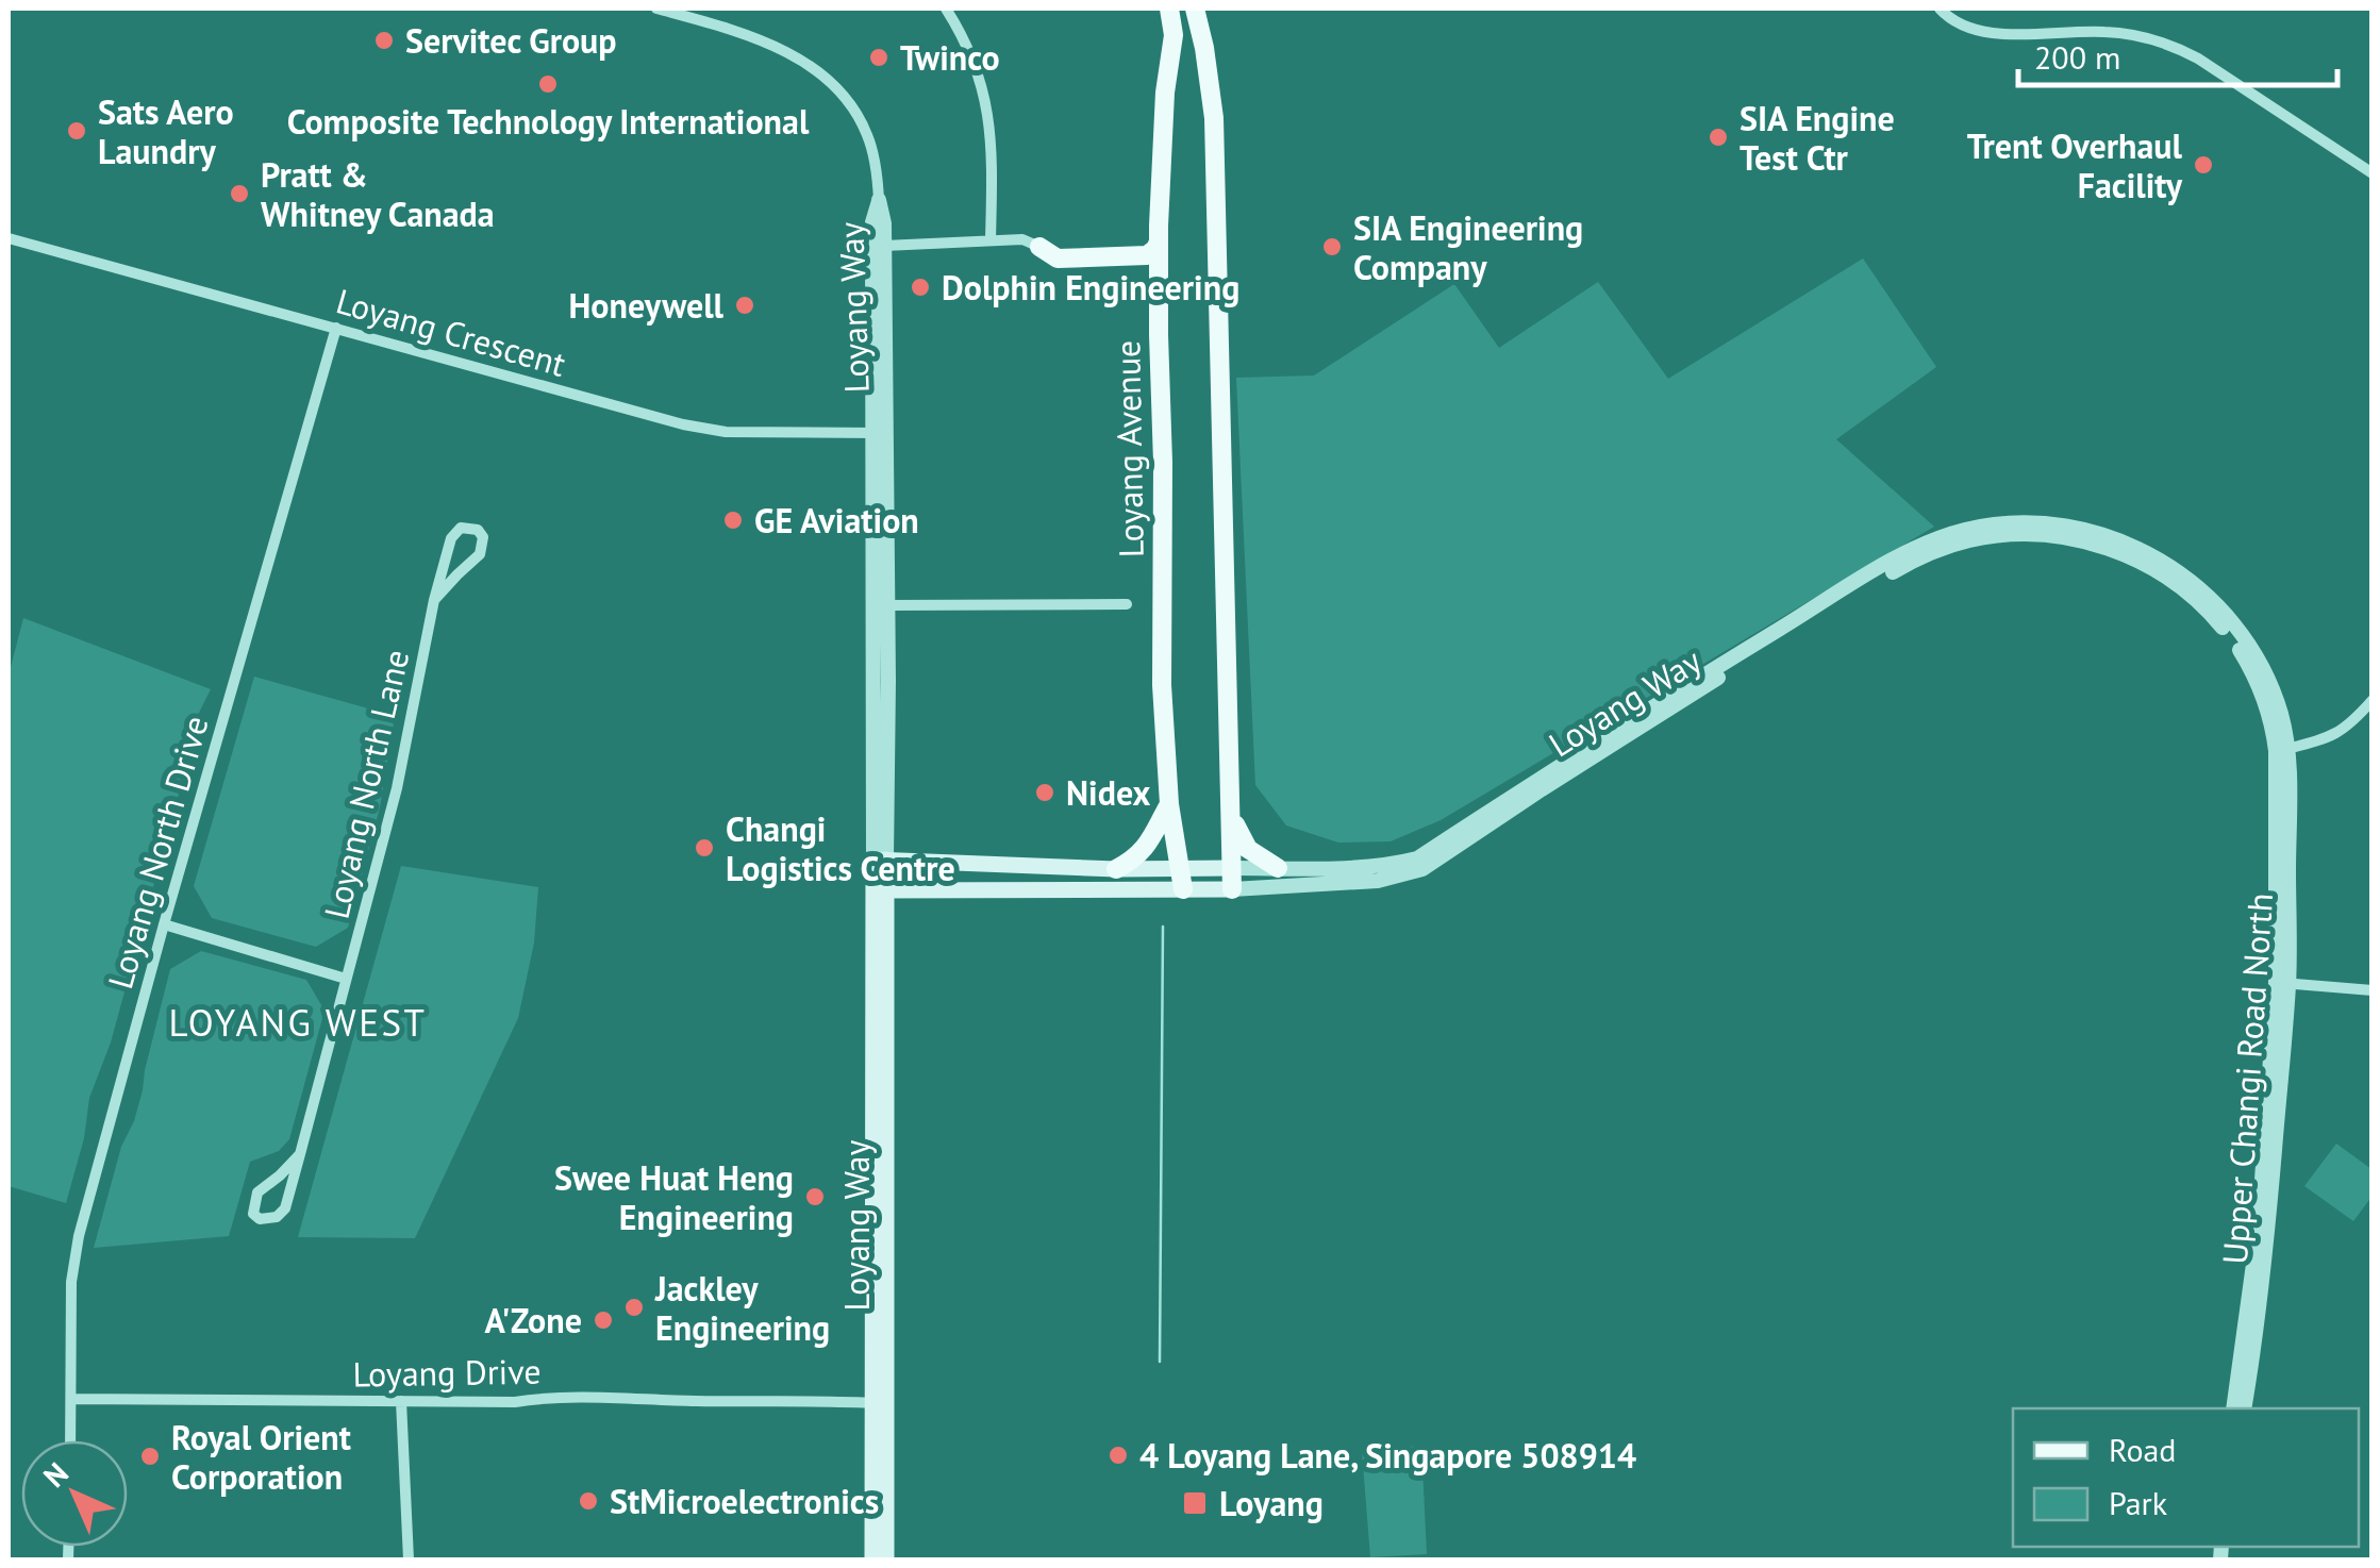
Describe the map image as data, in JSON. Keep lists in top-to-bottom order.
{
  "streets": {
    "main road": ["Loyang Way", "Loyang Avenue"],
    "street": [
      "Loyang Crescent",
      "Loyang North Lane",
      "Loyang North Drive",
      "Upper Changi Road North",
      "Loyang Drive"
    ]
  },
  "crossings": [
    ["Loyang Way", "Loyang Crescent"],
    ["Loyang Way", "Loyang Avenue"],
    ["Loyang Way", "Upper Changi Road North"],
    ["Loyang Way", "Loyang Drive"],
    ["Loyang Crescent", "Loyang North Drive"],
    ["Loyang North Drive", "Loyang Drive"]
  ],
  "districts": ["LOYANG WEST"],
  "places": {
    "other": [
      "Servitec Group",
      "Twinco",
      "Composite Technology International",
      "Sats Aero Laundry",
      "SIA Engine Test Ctr",
      "Trent Overhaul Facility",
      "Pratt & Whitney Canada",
      "SIA Engineering Company",
      "Dolphin Engineering",
      "Honeywell",
      "GE Aviation",
      "Nidex",
      "Changi Logistics Centre",
      "Swee Huat Heng Engineering",
      "Jackley Engineering",
      "A'Zone",
      "4 Loyang Lane, Singapore 508914",
      "Royal Orient Corporation",
      "StMicroelectronics"
    ],
    "transit": ["Loyang"]
  },
  "legend": ["Road", "Park"],
  "scale_bar": "200 m",
  "north": "top left"
}
